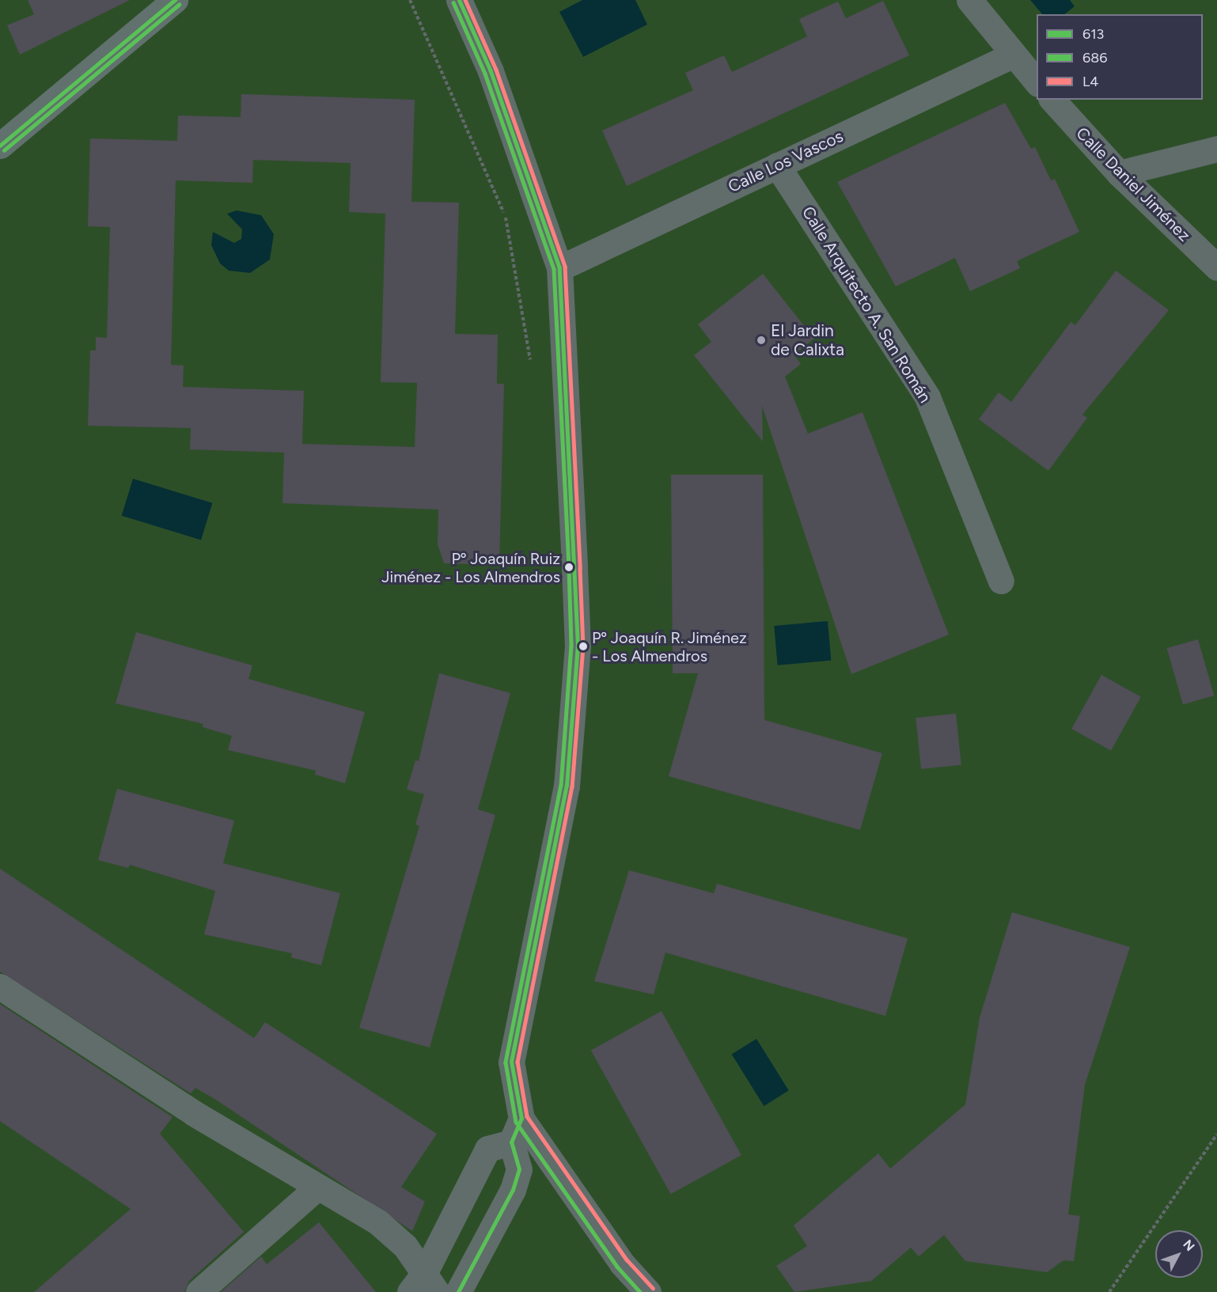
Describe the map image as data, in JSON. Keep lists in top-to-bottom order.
{
  "streets": {
    "street": ["Calle Los Vascos", "Calle Daniel Jiménez", "Calle Arquitecto A. San Román"]
  },
  "crossings": [
    ["Calle Los Vascos", "Calle Arquitecto A. San Román"]
  ],
  "places": ["El Jardin de Calixta", "Pº Joaquín Ruiz Jiménez - Los Almendros", "Pº Joaquín R. Jiménez - Los Almendros"],
  "lines": ["transit line 613", "transit line L4", "transit line 686"],
  "legend": ["613", "686", "L4"],
  "north": "top right"
}
